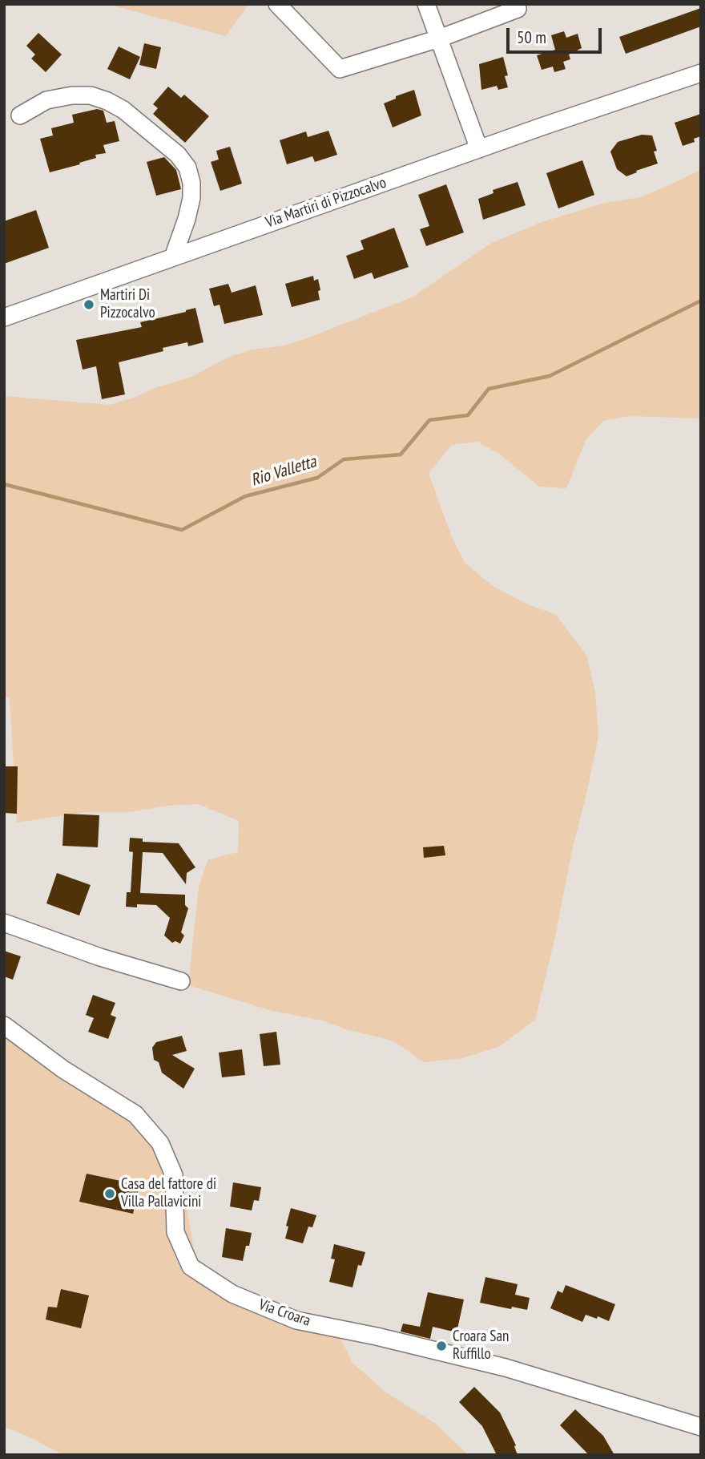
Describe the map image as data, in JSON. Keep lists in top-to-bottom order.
{
  "streets": {
    "street": ["Via Martiri di Pizzocalvo", "Via Croara"]
  },
  "water": ["Rio Valletta"],
  "places": ["Martiri Di Pizzocalvo", "Casa del fattore di Villa Pallavicini", "Croara San Ruffillo"],
  "scale_bar": "50 m"
}
